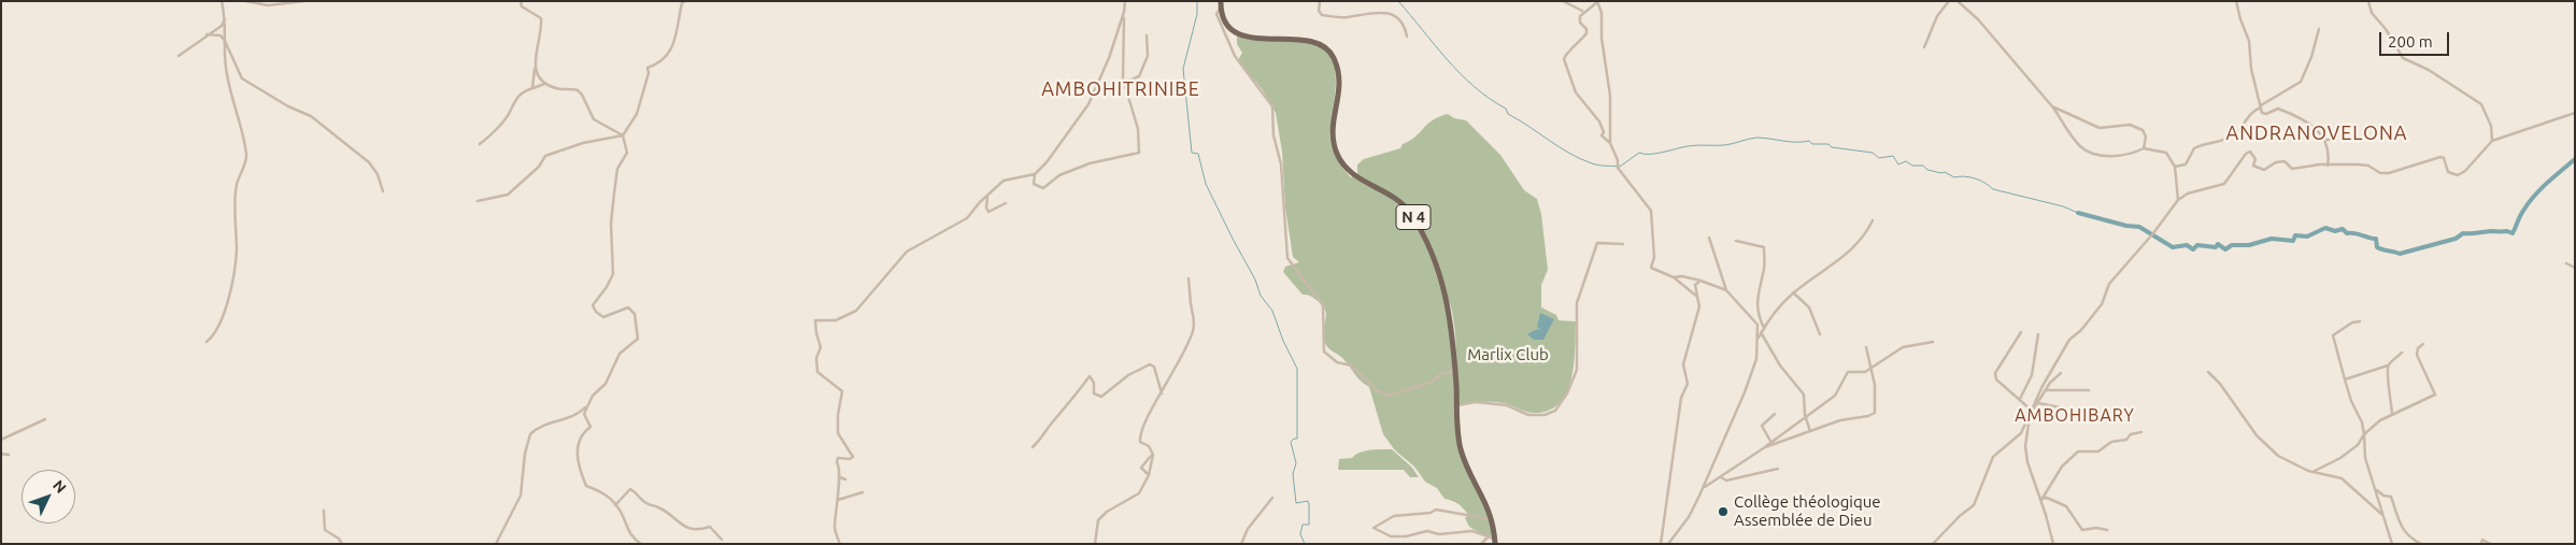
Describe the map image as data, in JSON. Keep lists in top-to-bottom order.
{
  "streets": {
    "main road": ["N 4"]
  },
  "districts": ["AMBOHITRINIBE", "ANDRANOVELONA", "AMBOHIBARY"],
  "parks": ["Marlix Club"],
  "places": ["Collège théologique Assemblée de Dieu"],
  "scale_bar": "200 m",
  "north": "top right"
}
